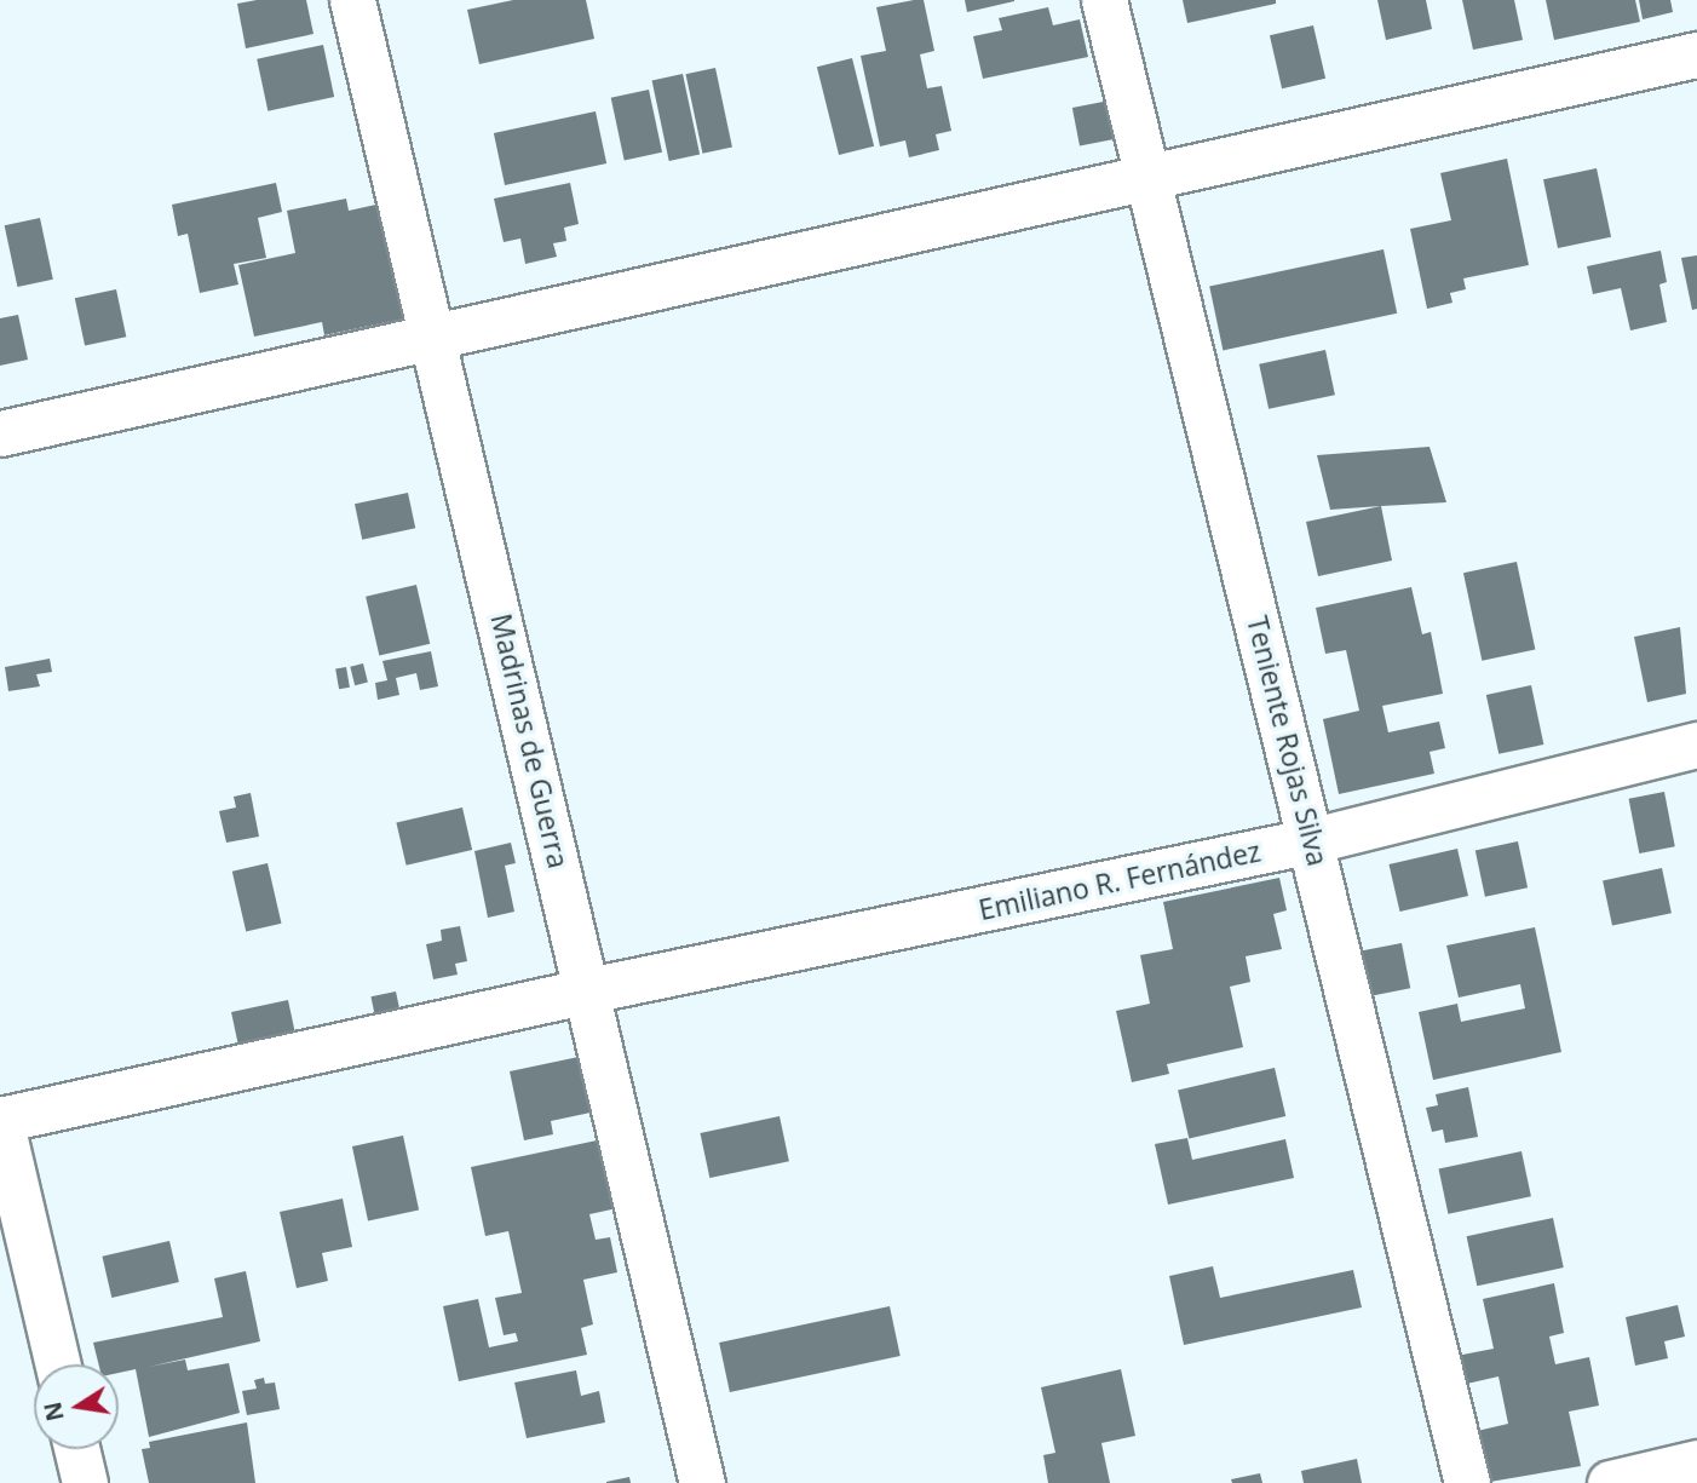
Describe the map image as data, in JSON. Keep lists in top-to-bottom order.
{
  "streets": {
    "street": ["Madrinas de Guerra", "Teniente Rojas Silva", "Emiliano R. Fernández"]
  },
  "crossings": [
    ["Madrinas de Guerra", "Emiliano R. Fernández"],
    ["Teniente Rojas Silva", "Emiliano R. Fernández"]
  ],
  "north": "left"
}
